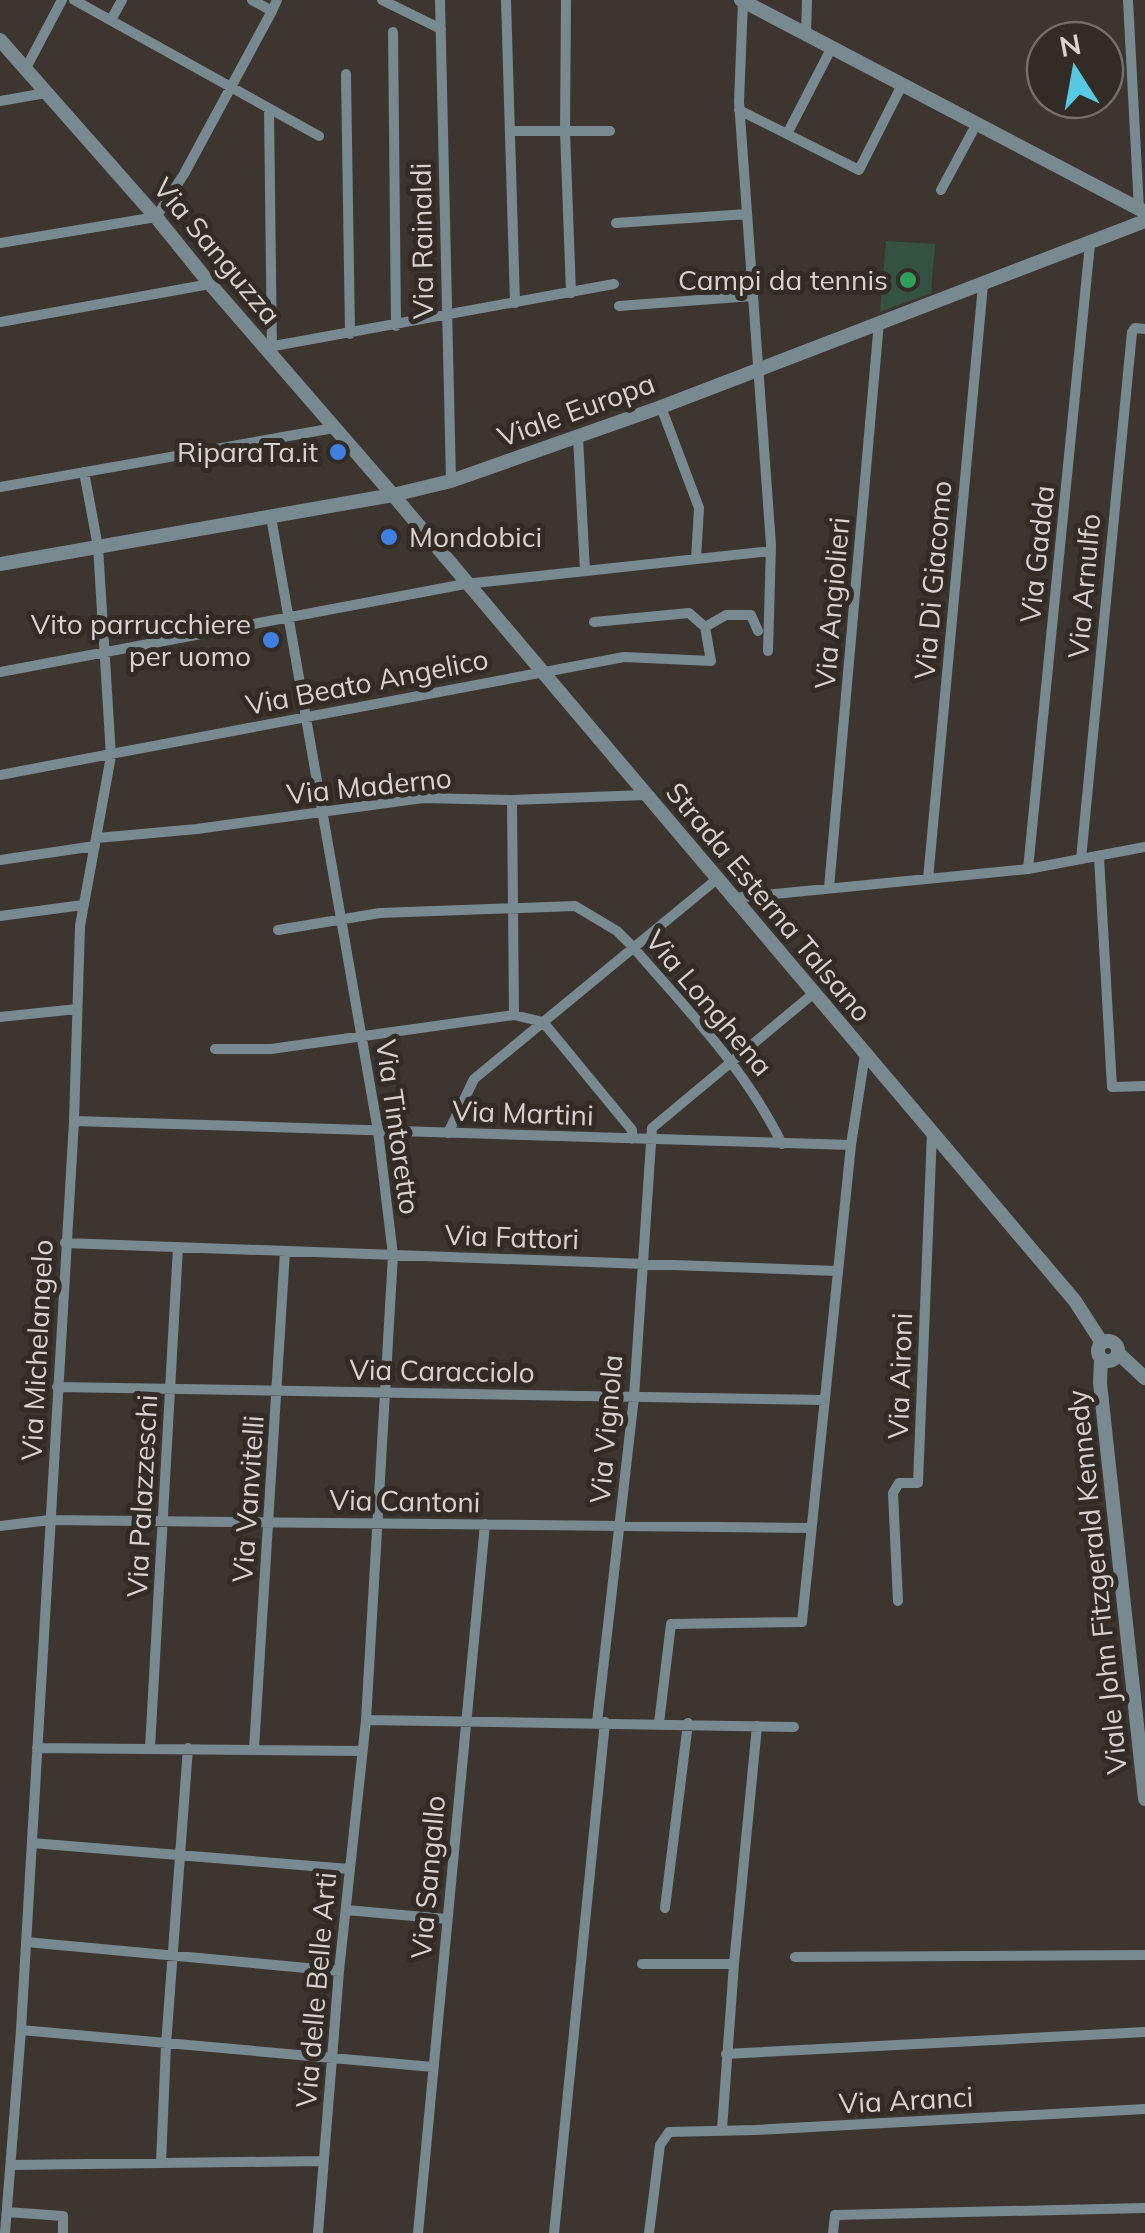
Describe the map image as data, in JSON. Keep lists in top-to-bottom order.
{
  "streets": {
    "street": [
      "Via Rainaldi",
      "Via Sanguzza",
      "Viale Europa",
      "Via Gadda",
      "Via Di Giacomo",
      "Via Arnulfo",
      "Via Angiolieri",
      "Via Beato Angelico",
      "Via Maderno",
      "Strada Esterna Talsano",
      "Via Longhena",
      "Via Martini",
      "Via Tintoretto",
      "Via Fattori",
      "Via Michelangelo",
      "Via Caracciolo",
      "Via Aironi",
      "Via Vignola",
      "Via Palazzeschi",
      "Via Vanvitelli",
      "Via Cantoni",
      "Viale John Fitzgerald Kennedy",
      "Via Sangallo",
      "Via delle Belle Arti",
      "Via Aranci"
    ]
  },
  "crossings": [
    ["Via Rainaldi", "Viale Europa"],
    ["Via Sanguzza", "Viale Europa"],
    ["Via Sanguzza", "Strada Esterna Talsano"],
    ["Viale Europa", "Via Gadda"],
    ["Viale Europa", "Via Di Giacomo"],
    ["Viale Europa", "Via Angiolieri"],
    ["Viale Europa", "Strada Esterna Talsano"],
    ["Viale Europa", "Via Tintoretto"],
    ["Viale Europa", "Via Michelangelo"],
    ["Via Beato Angelico", "Strada Esterna Talsano"],
    ["Via Beato Angelico", "Via Tintoretto"],
    ["Via Beato Angelico", "Via Michelangelo"],
    ["Via Maderno", "Strada Esterna Talsano"],
    ["Via Maderno", "Via Tintoretto"],
    ["Via Maderno", "Via Michelangelo"],
    ["Strada Esterna Talsano", "Via Aironi"],
    ["Strada Esterna Talsano", "Viale John Fitzgerald Kennedy"],
    ["Via Longhena", "Via Martini"],
    ["Via Longhena", "Via Tintoretto"],
    ["Via Martini", "Via Tintoretto"],
    ["Via Martini", "Via Michelangelo"],
    ["Via Martini", "Via Vignola"],
    ["Via Tintoretto", "Via Fattori"],
    ["Via Tintoretto", "Via Caracciolo"],
    ["Via Tintoretto", "Via Cantoni"],
    ["Via Tintoretto", "Via delle Belle Arti"],
    ["Via Fattori", "Via Michelangelo"],
    ["Via Fattori", "Via Vignola"],
    ["Via Fattori", "Via Palazzeschi"],
    ["Via Fattori", "Via Vanvitelli"],
    ["Via Michelangelo", "Via Caracciolo"],
    ["Via Michelangelo", "Via Cantoni"],
    ["Via Caracciolo", "Via Vignola"],
    ["Via Caracciolo", "Via Palazzeschi"],
    ["Via Caracciolo", "Via Vanvitelli"],
    ["Via Vignola", "Via Cantoni"],
    ["Via Palazzeschi", "Via Cantoni"],
    ["Via Vanvitelli", "Via Cantoni"],
    ["Via Cantoni", "Via Sangallo"]
  ],
  "places": [
    "Campi da tennis",
    "RiparaTa.it",
    "Mondobici",
    "Vito parrucchiere per uomo"
  ],
  "north": "top"
}
